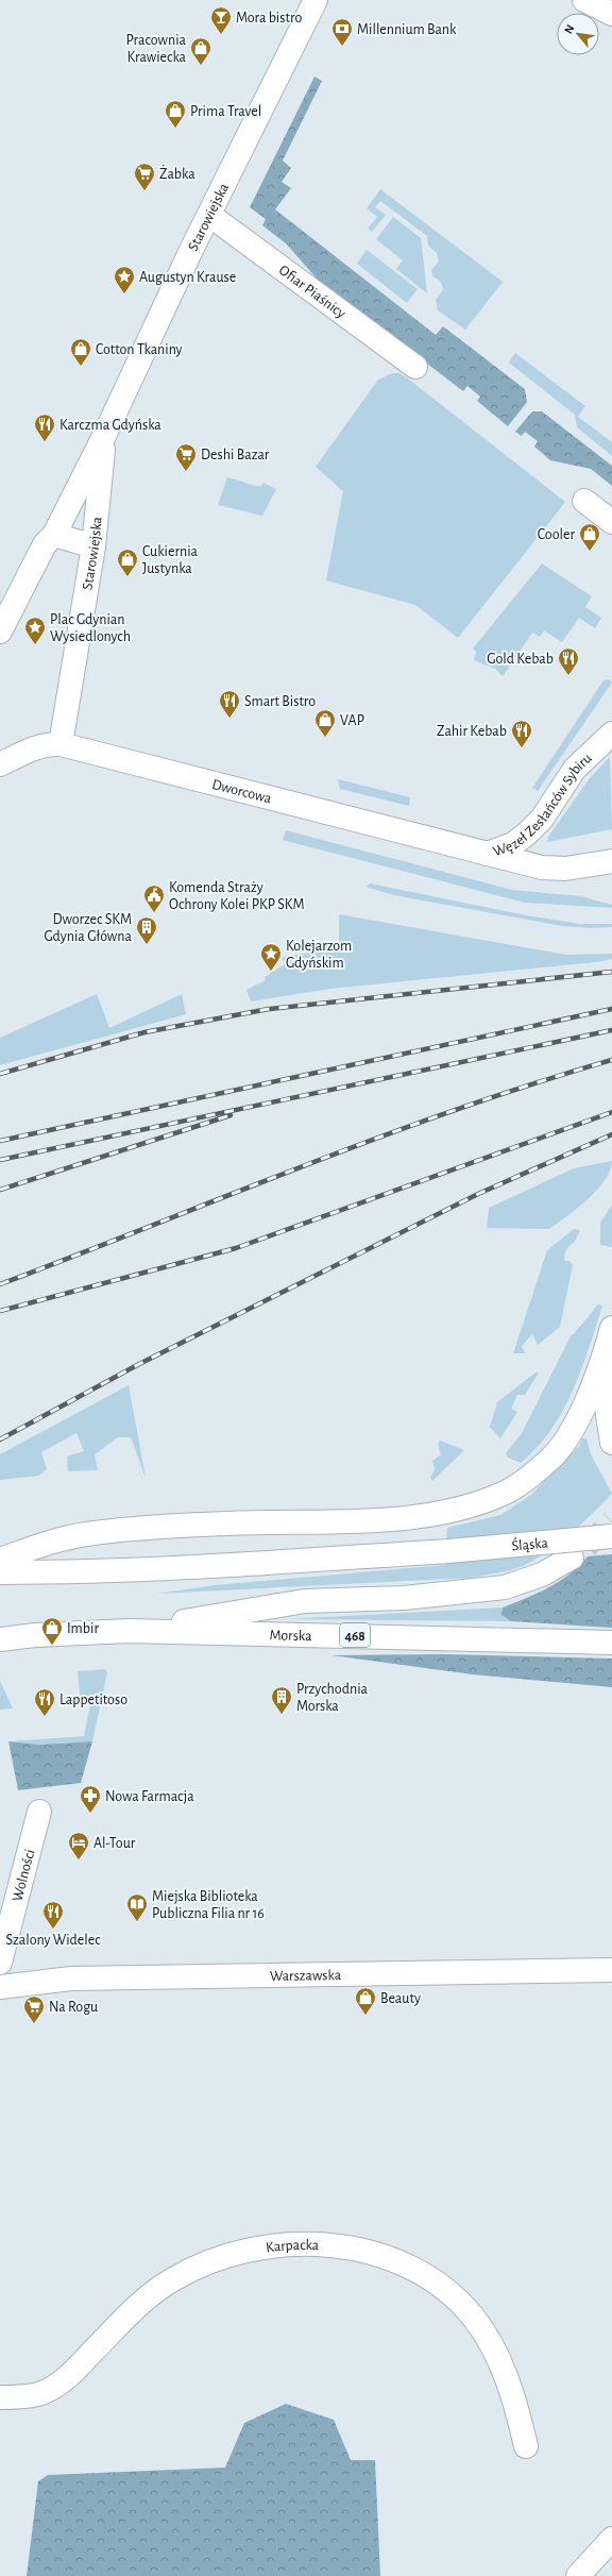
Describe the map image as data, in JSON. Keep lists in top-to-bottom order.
{
  "streets": {
    "main road": [
      "Starowiejska",
      "Ofiar Piaśnicy",
      "Dworcowa",
      "Węzeł Zesłańców Sybiru",
      "Śląska",
      "Morska",
      "468",
      "Wolności",
      "Warszawska",
      "Karpacka"
    ]
  },
  "crossings": [
    ["Starowiejska", "Ofiar Piaśnicy"],
    ["Starowiejska", "Dworcowa"],
    ["Dworcowa", "Węzeł Zesłańców Sybiru"]
  ],
  "places": {
    "bar": ["Mora bistro"],
    "bank": ["Millennium Bank"],
    "shop": [
      "Pracownia Krawiecka",
      "Prima Travel",
      "Cotton Tkaniny",
      "Cooler",
      "Cukiernia Justynka",
      "VAP",
      "Imbir",
      "Beauty"
    ],
    "supermarket": ["Żabka", "Deshi Bazar", "Na Rogu"],
    "place": ["Augustyn Krause", "Plac Gdynian Wysiedlonych", "Kolejarzom Gdyńskim"],
    "restaurant": [
      "Karczma Gdyńska",
      "Gold Kebab",
      "Smart Bistro",
      "Zahir Kebab",
      "Lappetitoso",
      "Szalony Widelec"
    ],
    "public building": ["Komenda Straży Ochrony Kolei PKP SKM"],
    "building": ["Dworzec SKM Gdynia Główna", "Przychodnia Morska"],
    "pharmacy": ["Nowa Farmacja"],
    "hotel": ["Al-Tour"],
    "library": ["Miejska Biblioteka Publiczna Filia nr 16"]
  },
  "north": "top left"
}
